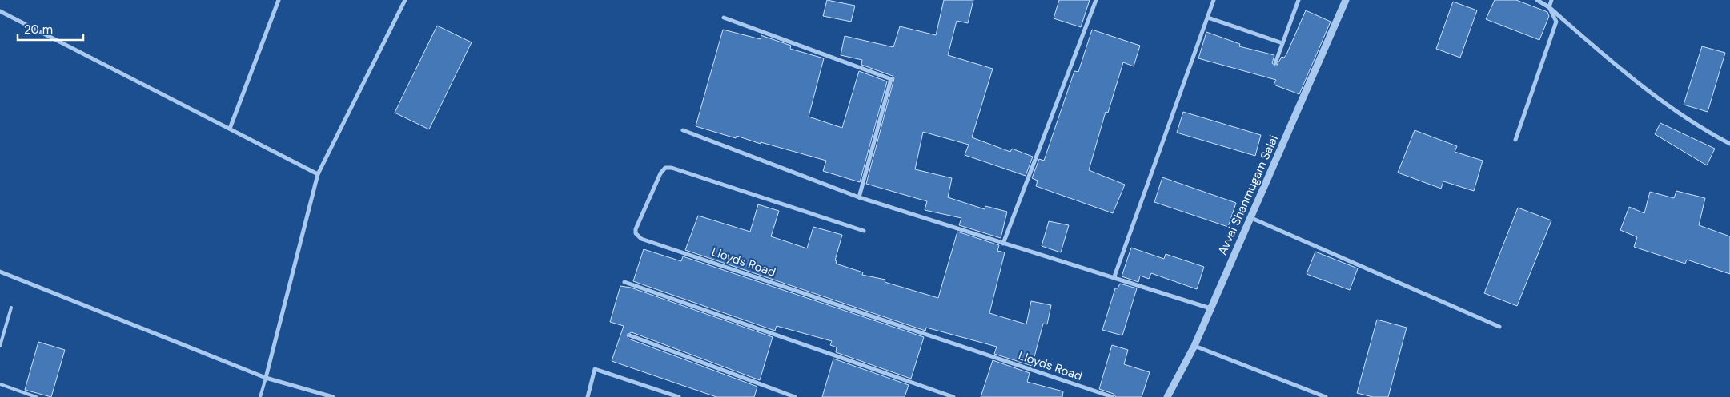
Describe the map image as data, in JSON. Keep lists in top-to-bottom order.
{
  "streets": {
    "street": ["Avvai Shanmugam Salai", "Lloyds Road"]
  },
  "scale_bar": "20 m"
}
